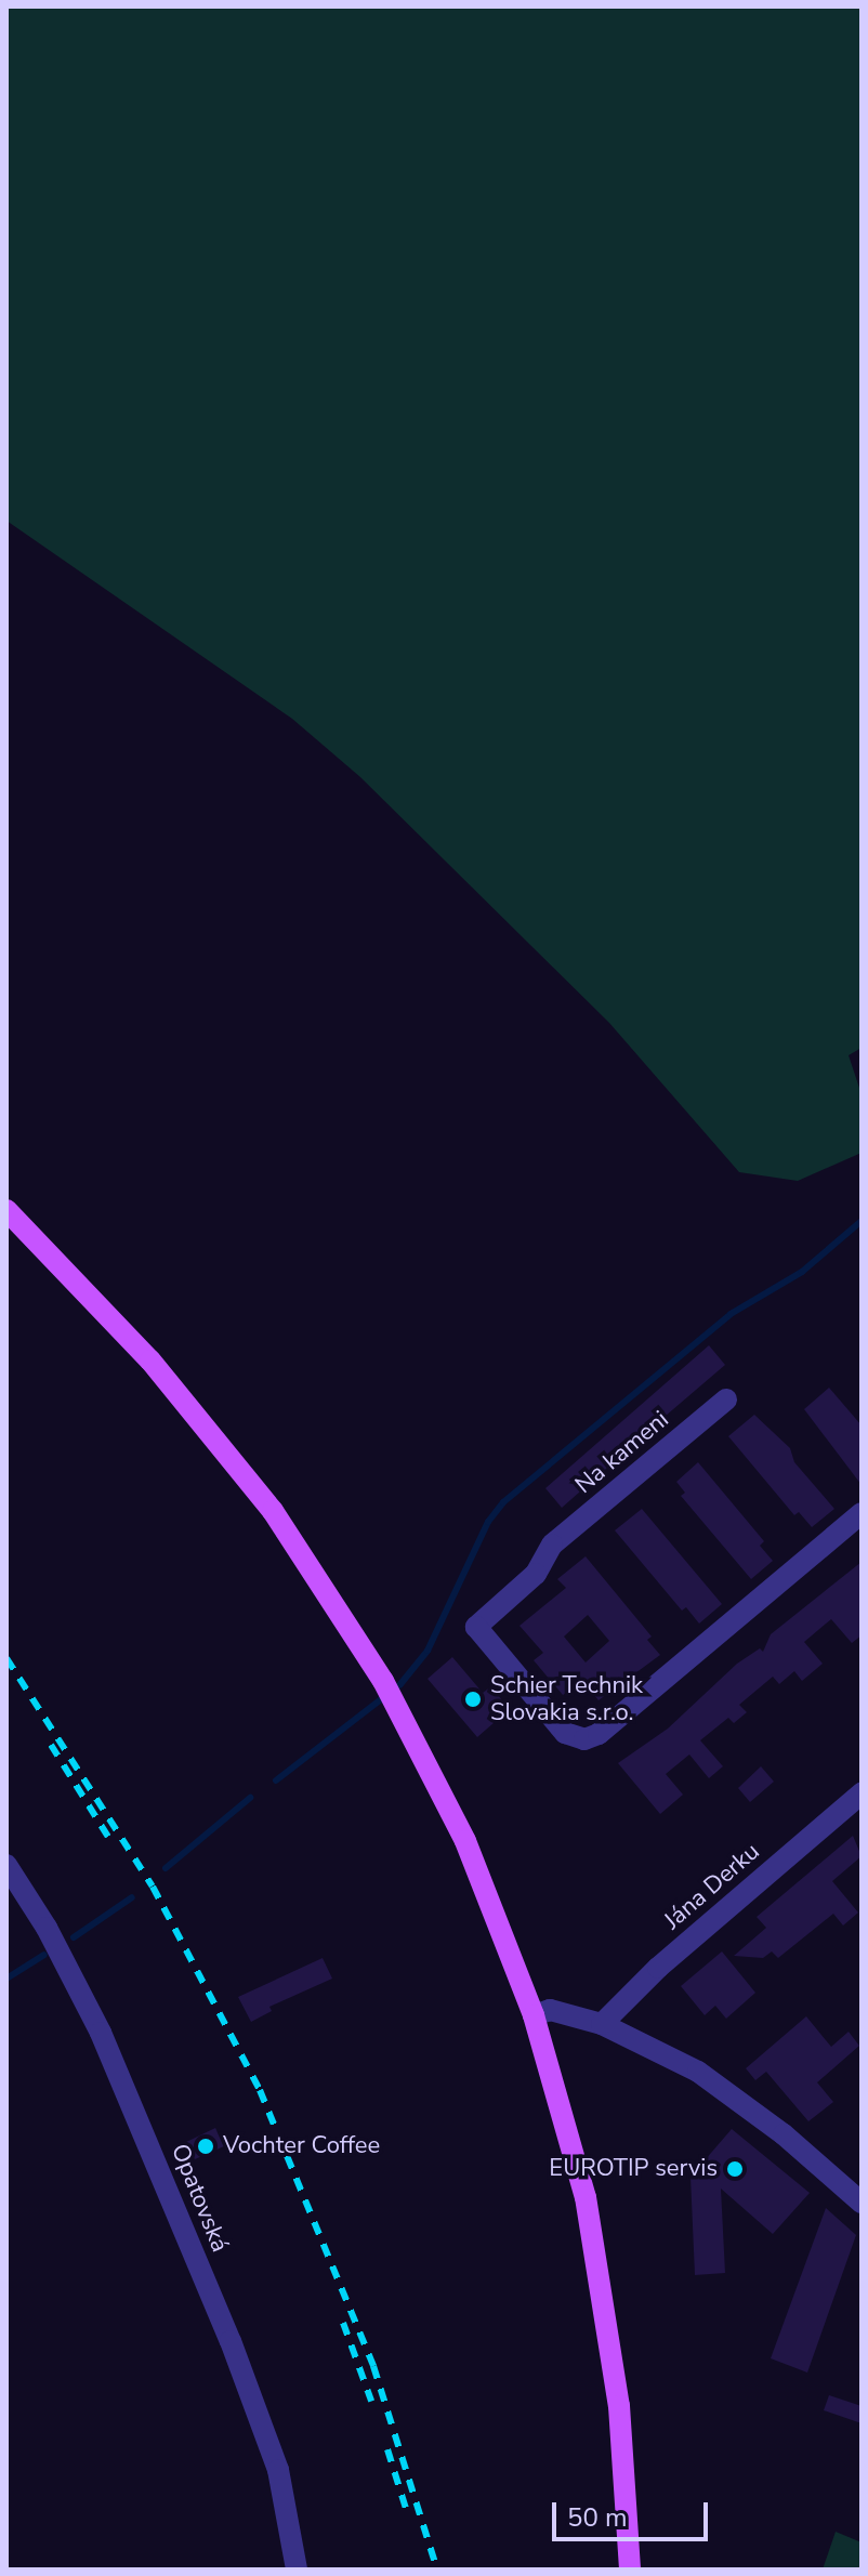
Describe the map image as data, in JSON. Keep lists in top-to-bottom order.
{
  "streets": {
    "street": ["Na kameni", "Jána Derku", "Opatovská"]
  },
  "places": ["Schier Technik Slovakia s.r.o.", "Vochter Coffee", "EUROTIP servis"],
  "scale_bar": "50 m"
}
